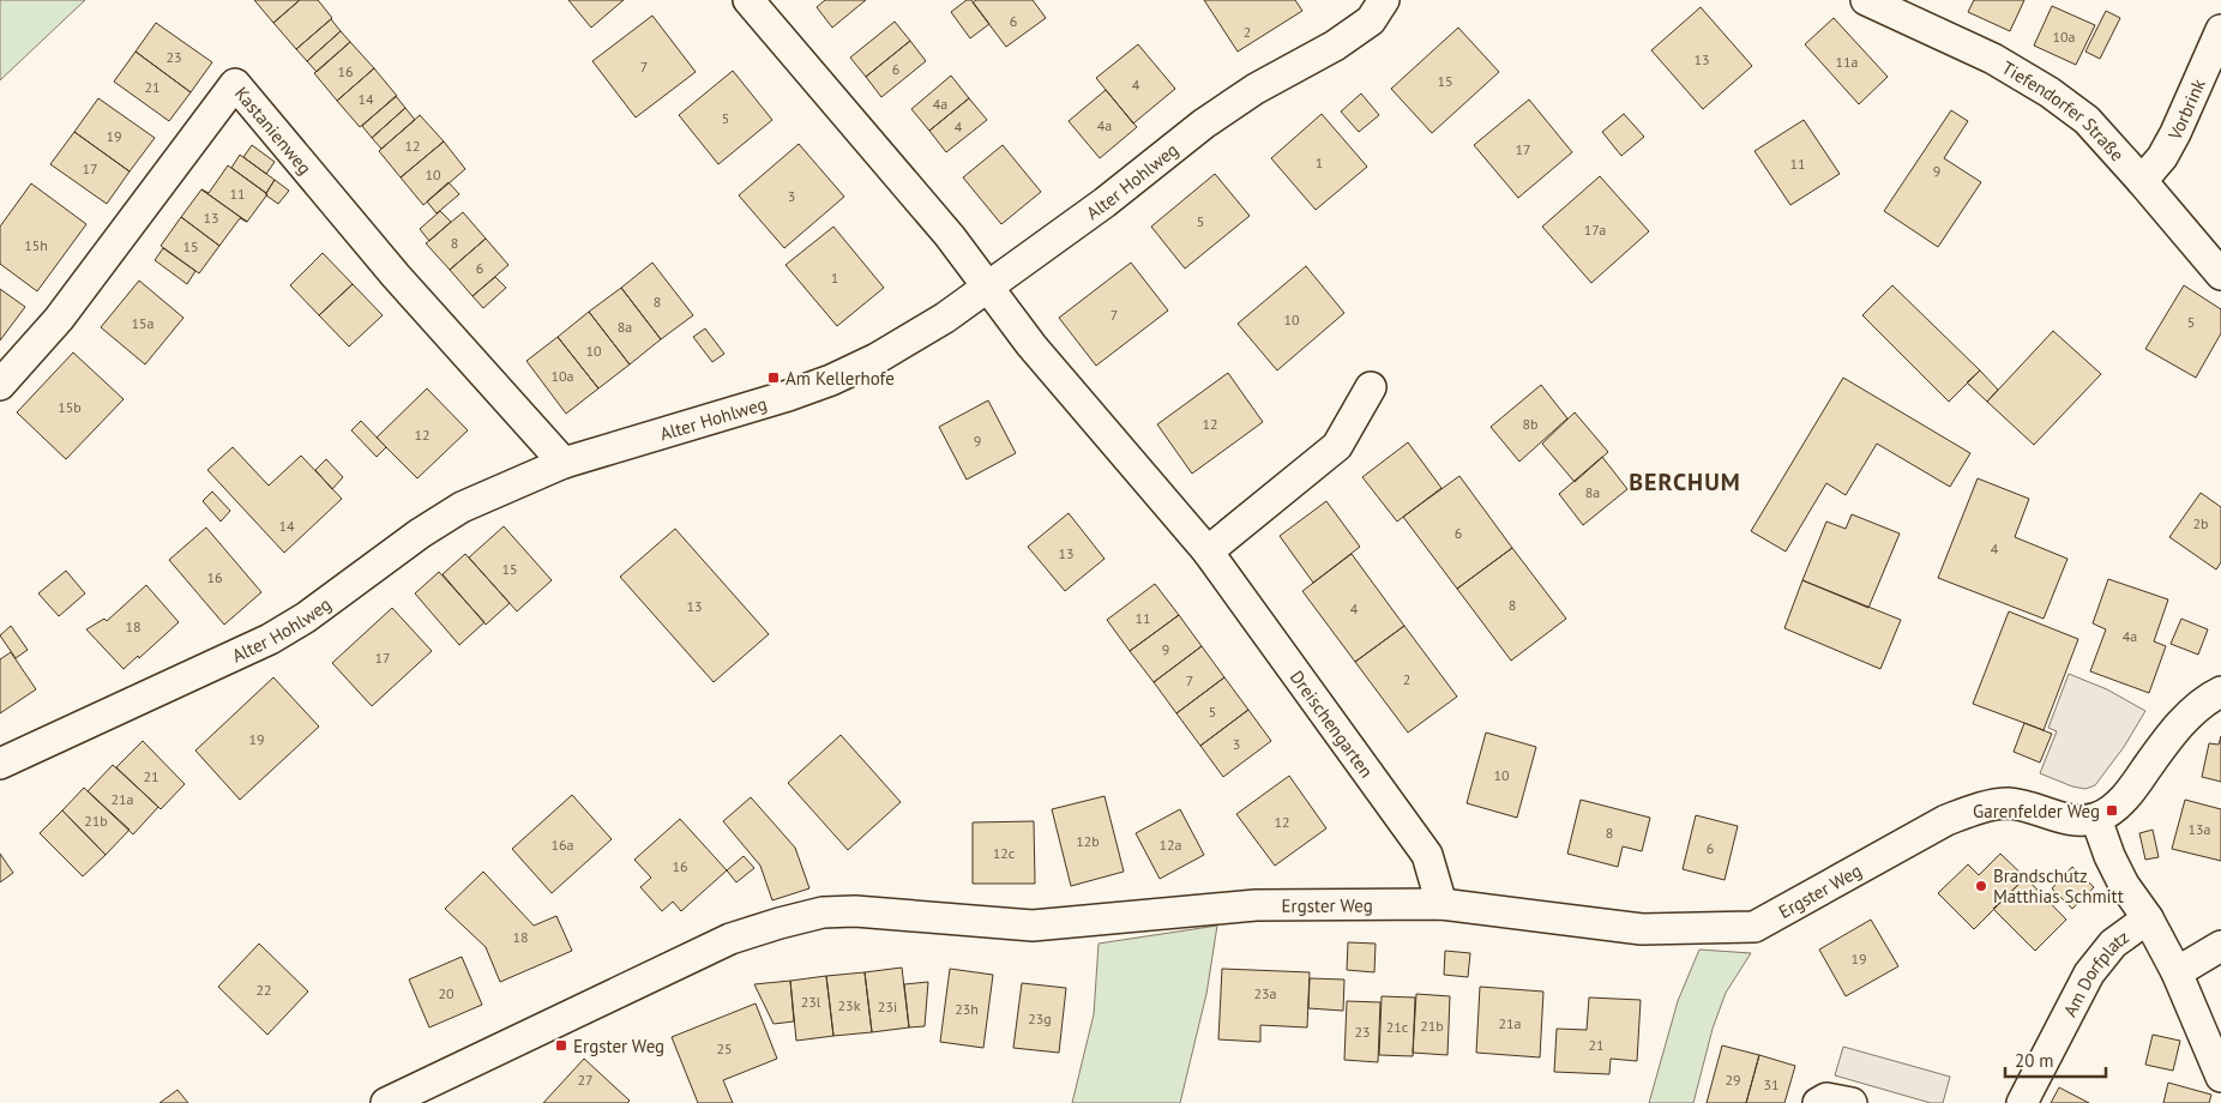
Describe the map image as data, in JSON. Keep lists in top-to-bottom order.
{
  "streets": {
    "street": [
      "Vorbrink",
      "Tiefendorfer Straße",
      "Kastanienweg",
      "Alter Hohlweg",
      "Dreischengarten",
      "Ergster Weg",
      "Am Dorfplatz"
    ]
  },
  "crossings": [
    ["Vorbrink", "Tiefendorfer Straße"],
    ["Kastanienweg", "Alter Hohlweg"],
    ["Alter Hohlweg", "Dreischengarten"],
    ["Dreischengarten", "Ergster Weg"],
    ["Ergster Weg", "Am Dorfplatz"]
  ],
  "districts": ["BERCHUM"],
  "places": {
    "transit": ["Am Kellerhofe", "Garenfelder Weg", "Ergster Weg"],
    "other": ["Brandschutz Matthias Schmitt"]
  },
  "house_numbers": [
    "6",
    "2",
    "10a",
    "23",
    "13",
    "11a",
    "7",
    "6",
    "16",
    "15",
    "4",
    "21",
    "14",
    "4a",
    "5",
    "4a",
    "4",
    "19",
    "12",
    "17",
    "1",
    "11",
    "17",
    "9",
    "10",
    "11",
    "3",
    "13",
    "5",
    "17a",
    "8",
    "15h",
    "15",
    "6",
    "1",
    "8",
    "7",
    "10",
    "5",
    "15a",
    "8a",
    "10",
    "10a",
    "15b",
    "12",
    "8b",
    "12",
    "9",
    "8a",
    "2b",
    "14",
    "6",
    "4",
    "13",
    "15",
    "16",
    "8",
    "13",
    "4",
    "11",
    "18",
    "4a",
    "9",
    "17",
    "2",
    "7",
    "5",
    "19",
    "3",
    "10",
    "21",
    "21a",
    "21b",
    "12",
    "13a",
    "8",
    "12b",
    "16a",
    "12a",
    "6",
    "12c",
    "16",
    "18",
    "19",
    "22",
    "20",
    "23a",
    "23l",
    "23k",
    "23i",
    "23h",
    "23g",
    "21a",
    "21b",
    "21c",
    "23",
    "21",
    "25",
    "27",
    "29",
    "31"
  ],
  "scale_bar": "20 m"
}
